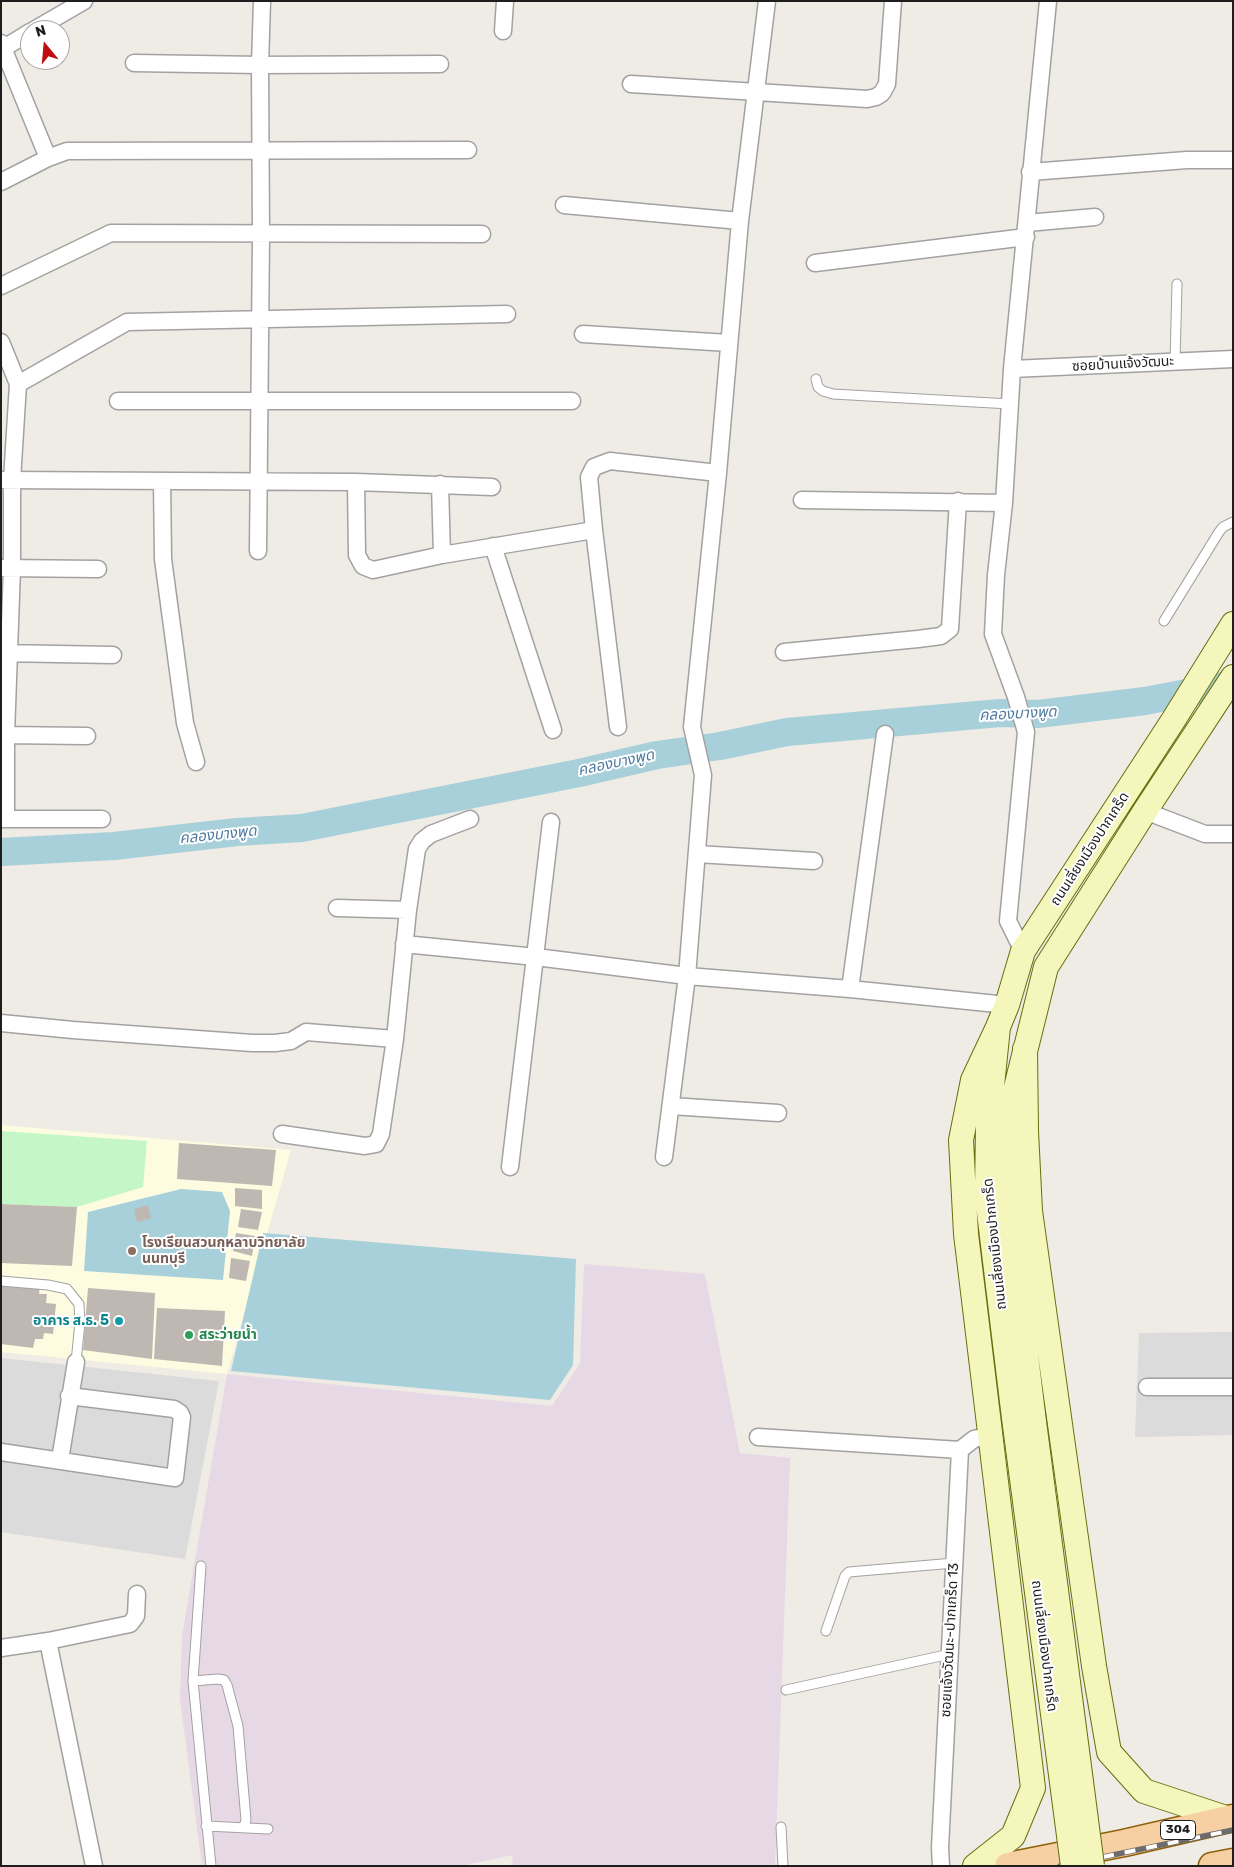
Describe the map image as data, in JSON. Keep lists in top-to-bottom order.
{
  "streets": {
    "main road": ["ถนนเลี่ยงเมืองปากเกร็ด", "304"],
    "street": ["ซอยบ้านแจ้งวัฒนะ", "ซอยแจ้งวัฒนะ-ปากเกร็ด 13"]
  },
  "crossings": [
    ["ถนนเลี่ยงเมืองปากเกร็ด", "304"]
  ],
  "water": ["คลองบางพูด"],
  "places": ["โรงเรียนสวนกุหลาบวิทยาลัย นนทบุรี", "อาคาร ส.ธ. 5", "สระว่ายน้ำ"],
  "north": "top"
}
